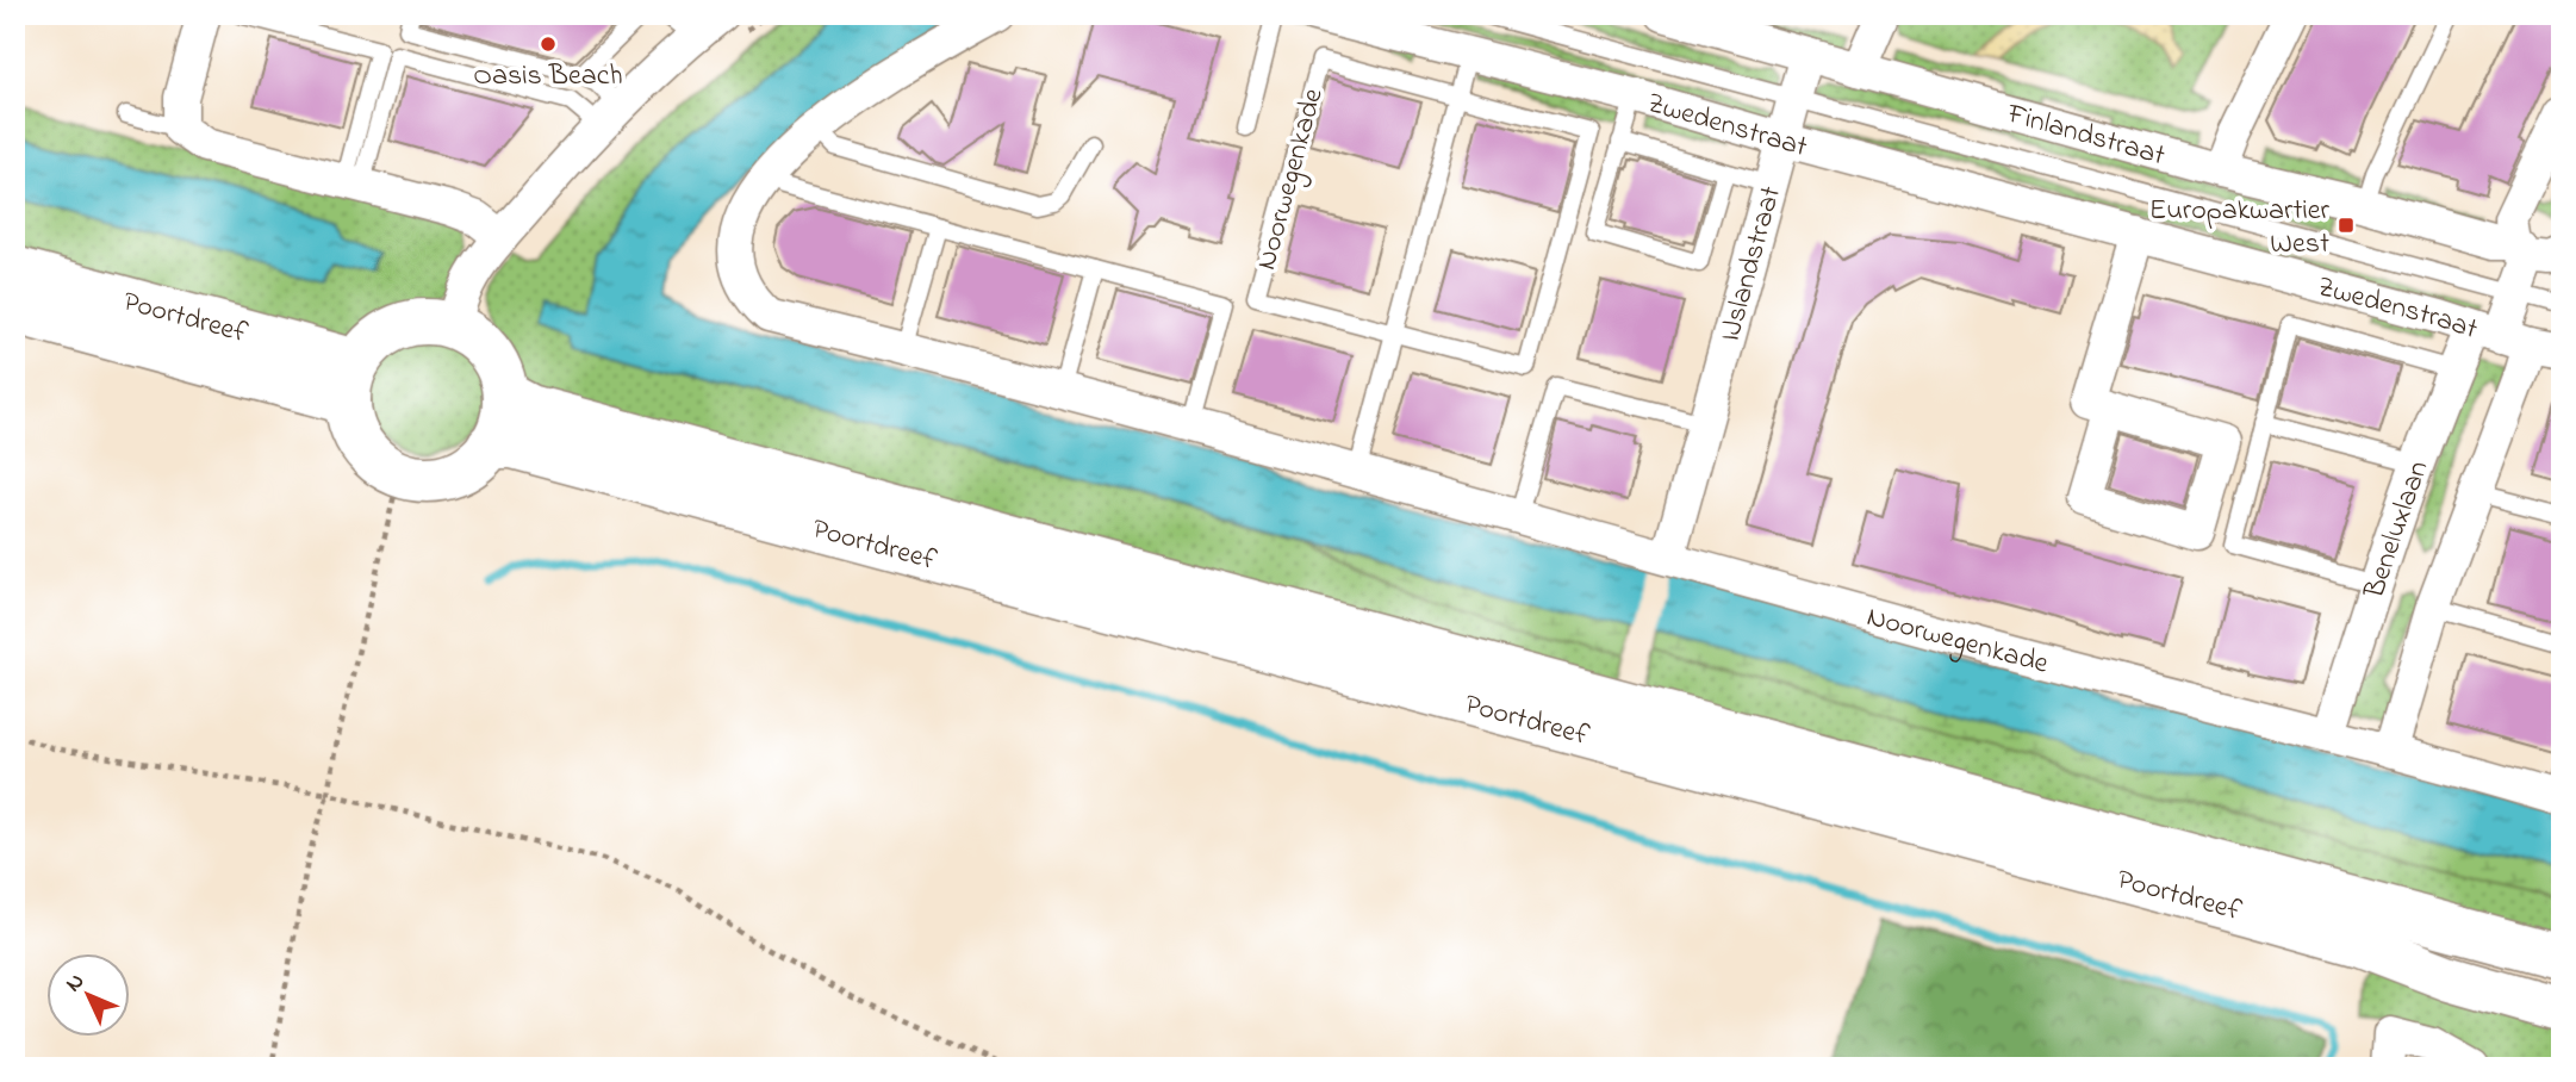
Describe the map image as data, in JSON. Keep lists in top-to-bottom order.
{
  "streets": {
    "main road": ["Poortdreef"],
    "street": [
      "Zwedenstraat",
      "Finlandstraat",
      "Noorwegenkade",
      "IJslandstraat",
      "Beneluxlaan"
    ]
  },
  "crossings": [
    ["Zwedenstraat", "IJslandstraat"],
    ["Zwedenstraat", "Beneluxlaan"],
    ["Finlandstraat", "IJslandstraat"],
    ["Finlandstraat", "Beneluxlaan"],
    ["Noorwegenkade", "IJslandstraat"],
    ["Noorwegenkade", "Beneluxlaan"]
  ],
  "places": {
    "other": ["Oasis Beach"],
    "transit": ["Europakwartier West"]
  },
  "north": "top left"
}
